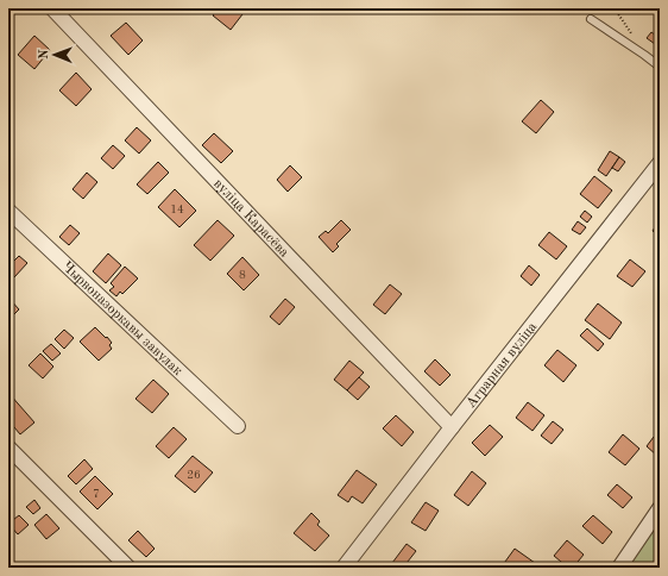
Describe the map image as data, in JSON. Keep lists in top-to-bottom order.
{
  "streets": {
    "street": ["вуліца Карасёва", "Чырвоназоркавы завулак", "Аграрная вуліца"]
  },
  "crossings": [
    ["вуліца Карасёва", "Аграрная вуліца"]
  ],
  "house_numbers": [
    "14",
    "8",
    "26",
    "7"
  ],
  "north": "left"
}
